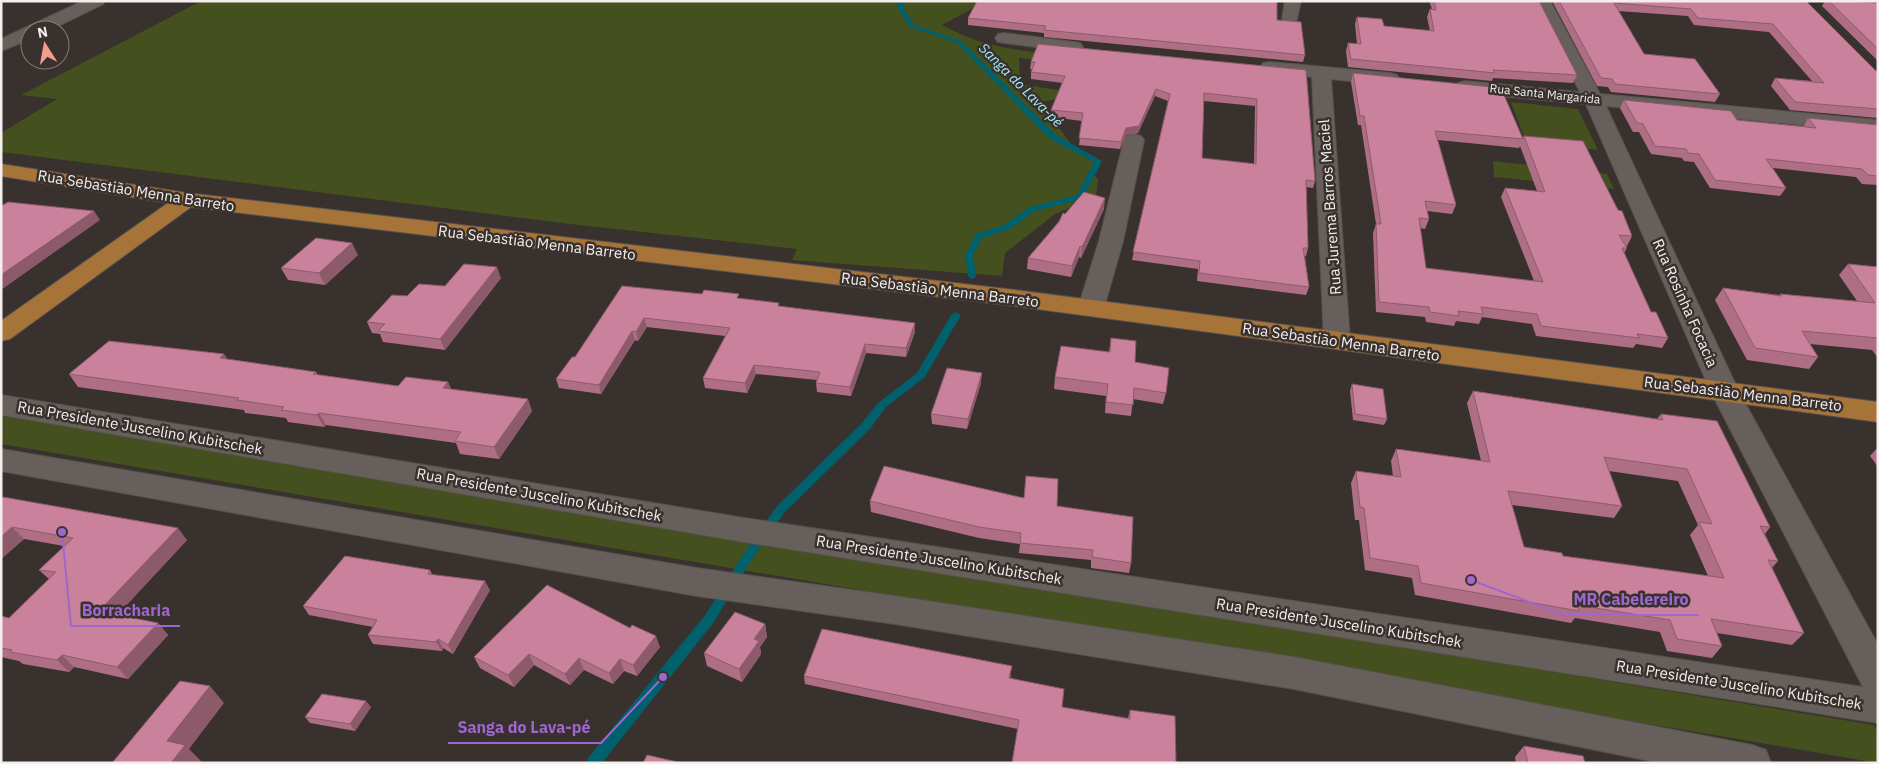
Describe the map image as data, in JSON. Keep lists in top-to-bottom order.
{
  "streets": {
    "main road": ["Rua Sebastião Menna Barreto"],
    "street": [
      "Rua Santa Margarida",
      "Rua Jurema Barros Maciel",
      "Rua Rosinha Focacia",
      "Rua Presidente Juscelino Kubitschek"
    ]
  },
  "crossings": [
    ["Rua Santa Margarida", "Rua Rosinha Focacia"],
    ["Rua Sebastião Menna Barreto", "Rua Jurema Barros Maciel"],
    ["Rua Sebastião Menna Barreto", "Rua Rosinha Focacia"]
  ],
  "water": ["Sanga do Lava-pé"],
  "places": ["Borracharia", "MR Cabelereiro", "Sanga do Lava-pé"],
  "north": "top"
}
